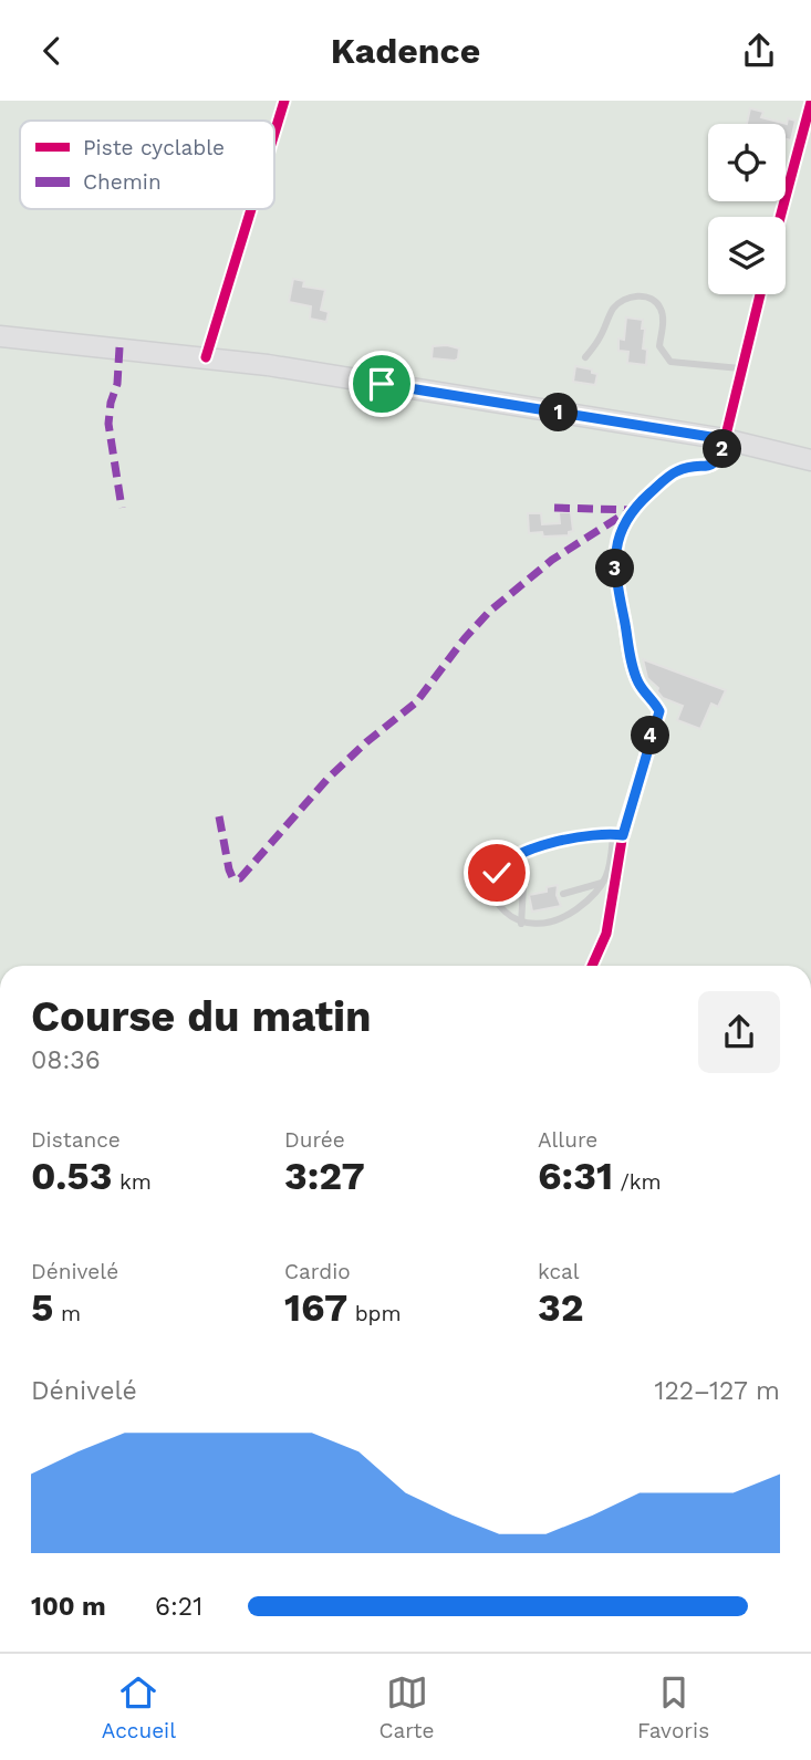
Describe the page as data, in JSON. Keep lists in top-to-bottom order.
{
  "legend": ["Piste cyclable", "Chemin"],
  "page": {
    "header": "Kadence",
    "pins": [
      "1",
      "2",
      "3",
      "4"
    ],
    "heading": ["Course du matin", "08:36"],
    "stats": [
      ["Distance", "0.53 km"],
      ["Durée", "3:27"],
      ["Allure", "6:31 /km"],
      ["Dénivelé", "5 m"],
      ["Cardio", "167 bpm"],
      ["kcal", "32"]
    ],
    "chart": ["Dénivelé", "122–127 m"],
    "list": [
      {
        "name": "100 m",
        "note": "6:21"
      }
    ],
    "tabs": ["Accueil", "Carte", "Favoris"]
  }
}
